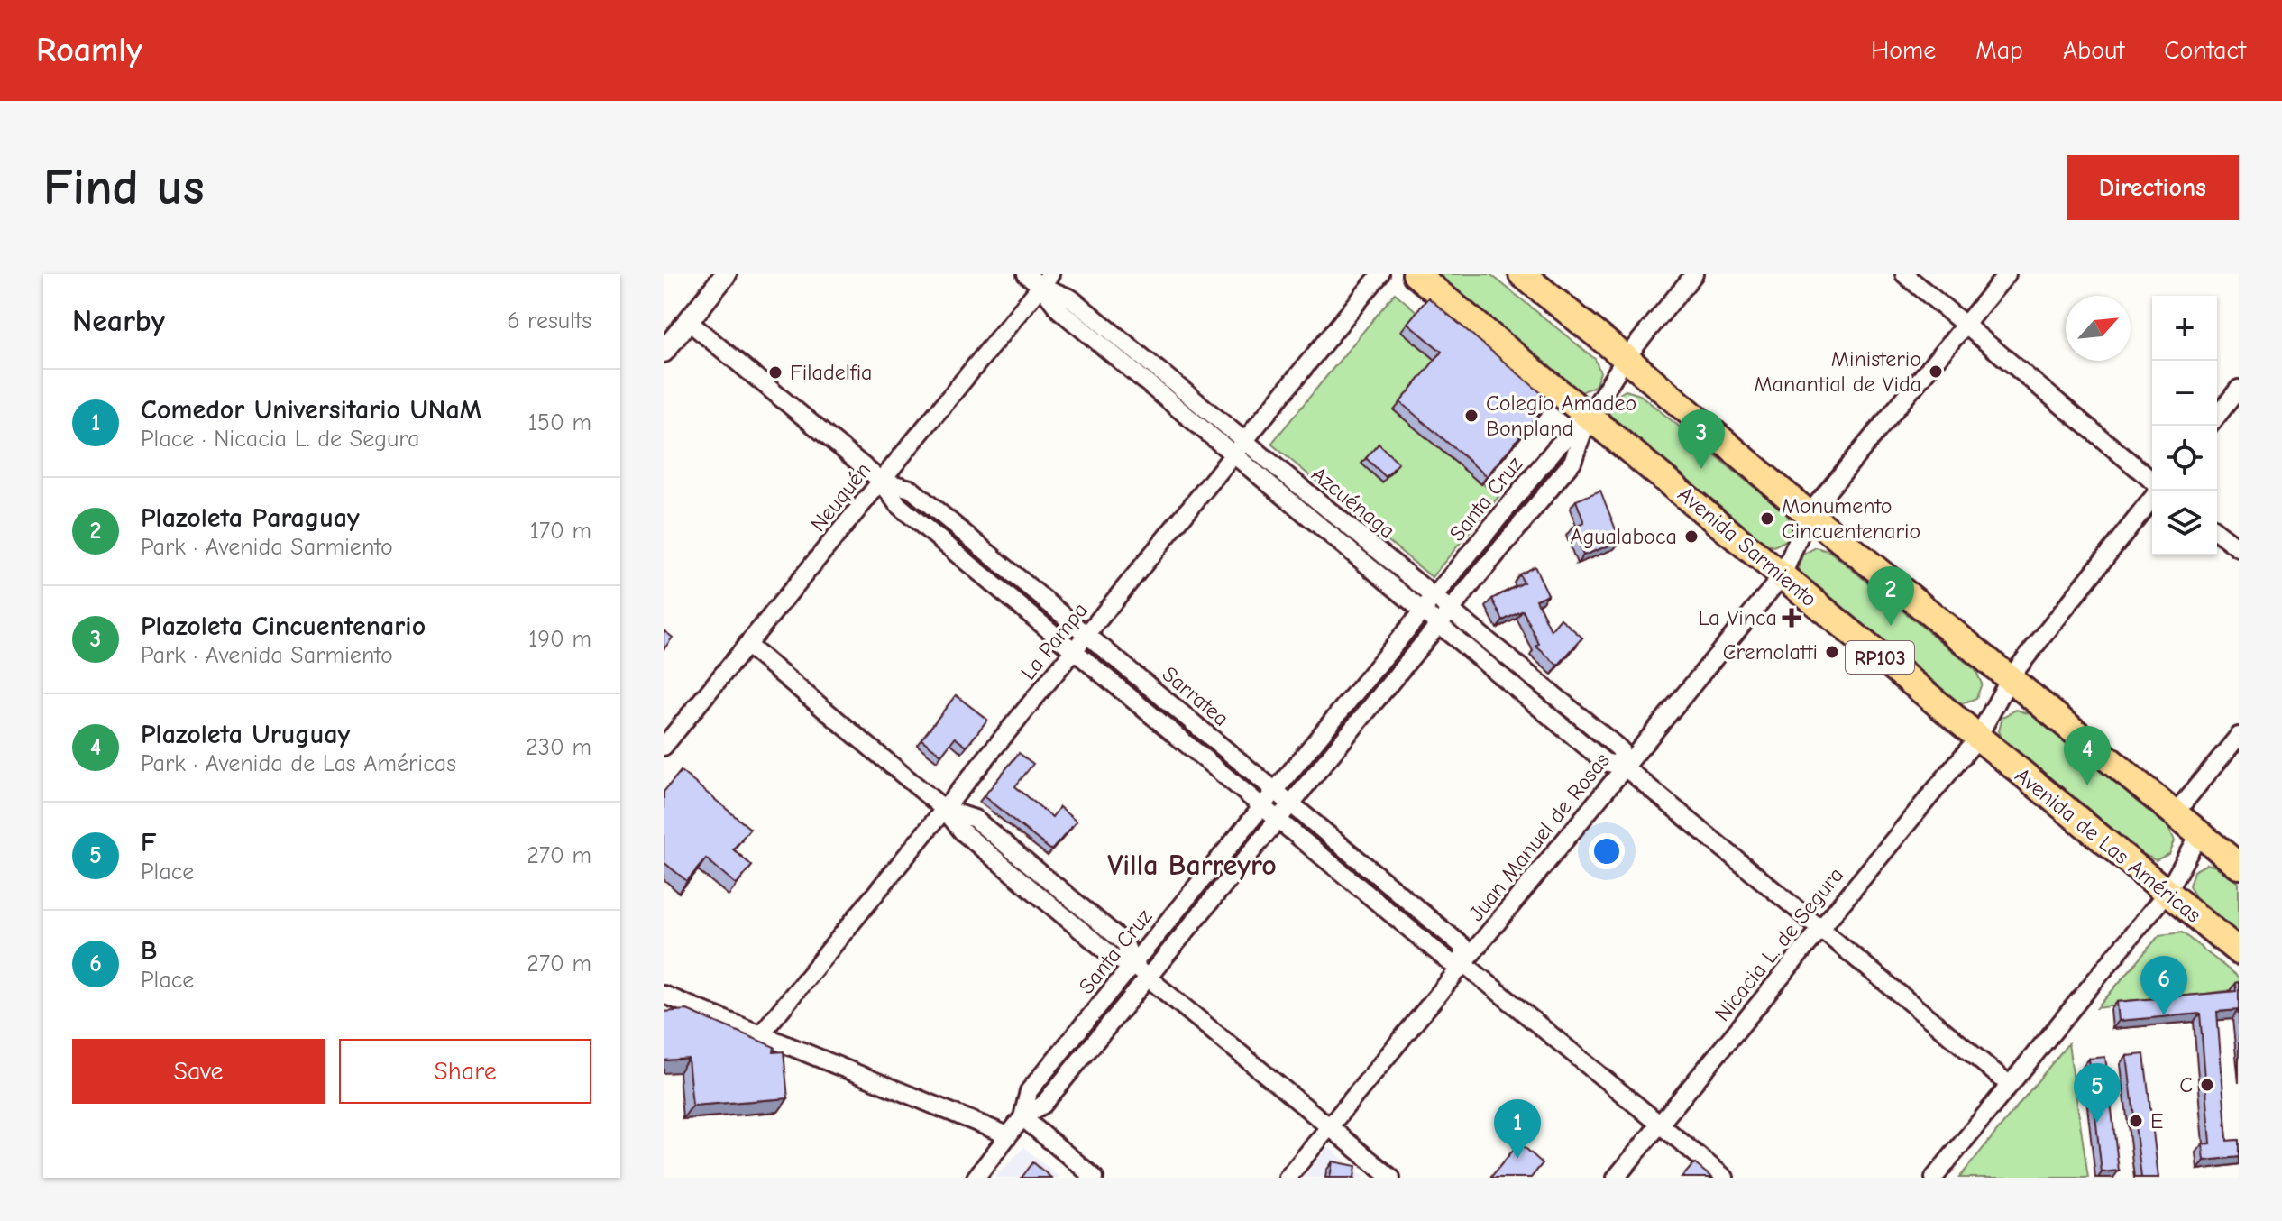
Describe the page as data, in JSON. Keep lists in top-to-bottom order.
{
  "streets": {
    "main road": ["Avenida Sarmiento", "RP103", "Avenida de Las Américas"],
    "street": [
      "Neuquén",
      "Santa Cruz",
      "Azcuénaga",
      "La Pampa",
      "Sarratea",
      "Juan Manuel de Rosas",
      "Nicacia L. de Segura"
    ]
  },
  "crossings": [
    ["Neuquén", "Azcuénaga"],
    ["Neuquén", "Sarratea"],
    ["Santa Cruz", "Azcuénaga"],
    ["Santa Cruz", "Avenida Sarmiento"],
    ["Santa Cruz", "Sarratea"],
    ["Azcuénaga", "La Pampa"],
    ["Azcuénaga", "Juan Manuel de Rosas"],
    ["Azcuénaga", "Nicacia L. de Segura"],
    ["Avenida Sarmiento", "Juan Manuel de Rosas"],
    ["Avenida Sarmiento", "Avenida de Las Américas"],
    ["Avenida Sarmiento", "Nicacia L. de Segura"],
    ["La Pampa", "Sarratea"],
    ["RP103", "Juan Manuel de Rosas"],
    ["RP103", "Nicacia L. de Segura"],
    ["Sarratea", "Juan Manuel de Rosas"],
    ["Sarratea", "Nicacia L. de Segura"],
    ["Avenida de Las Américas", "Nicacia L. de Segura"]
  ],
  "districts": ["Villa Barreyro"],
  "places": {
    "other": [
      "Ministerio Manantial de Vida",
      "Filadelfia",
      "Colegio Amadeo Bonpland",
      "Monumento Cincuentenario",
      "Agualaboca",
      "Cremolatti",
      "C",
      "E"
    ],
    "health": ["La Vinca"]
  },
  "north": "top right",
  "page": {
    "header": "Roamly",
    "nav": [
      "Home",
      "Map",
      "About",
      "Contact"
    ],
    "buttons": [
      "Directions",
      ["Save", "Share"]
    ],
    "title": "Find us",
    "heading": ["Nearby", "6 results"],
    "map_buttons": ["+", "−"],
    "list": [
      {
        "mark": "1",
        "name": "Comedor Universitario UNaM",
        "note": "Place · Nicacia L. de Segura",
        "value": "150 m"
      },
      {
        "mark": "2",
        "name": "Plazoleta Paraguay",
        "note": "Park · Avenida Sarmiento",
        "value": "170 m"
      },
      {
        "mark": "3",
        "name": "Plazoleta Cincuentenario",
        "note": "Park · Avenida Sarmiento",
        "value": "190 m"
      },
      {
        "mark": "4",
        "name": "Plazoleta Uruguay",
        "note": "Park · Avenida de Las Américas",
        "value": "230 m"
      },
      {
        "mark": "5",
        "name": "F",
        "note": "Place",
        "value": "270 m"
      },
      {
        "mark": "6",
        "name": "B",
        "note": "Place",
        "value": "270 m"
      }
    ],
    "pins": [
      "3",
      "2",
      "4",
      "6",
      "5",
      "1"
    ]
  }
}
